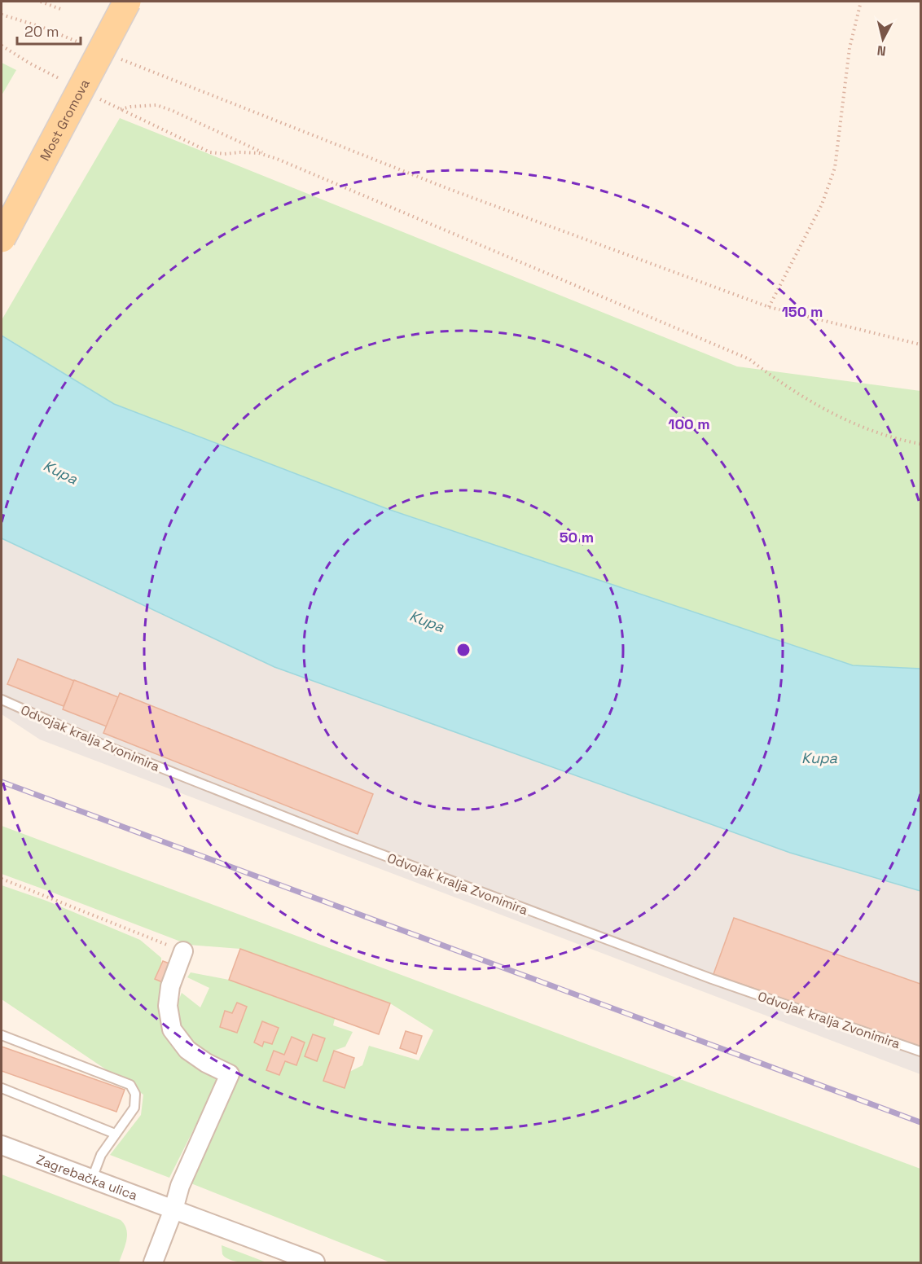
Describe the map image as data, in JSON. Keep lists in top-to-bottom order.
{
  "streets": {
    "main road": ["Most Gromova"],
    "street": ["Zagrebačka ulica"],
    "lane": ["Odvojak kralja Zvonimira"]
  },
  "water": ["Kupa"],
  "scale_bar": "20 m",
  "north": "bottom",
  "rings": ["150 m", "100 m", "50 m"]
}
